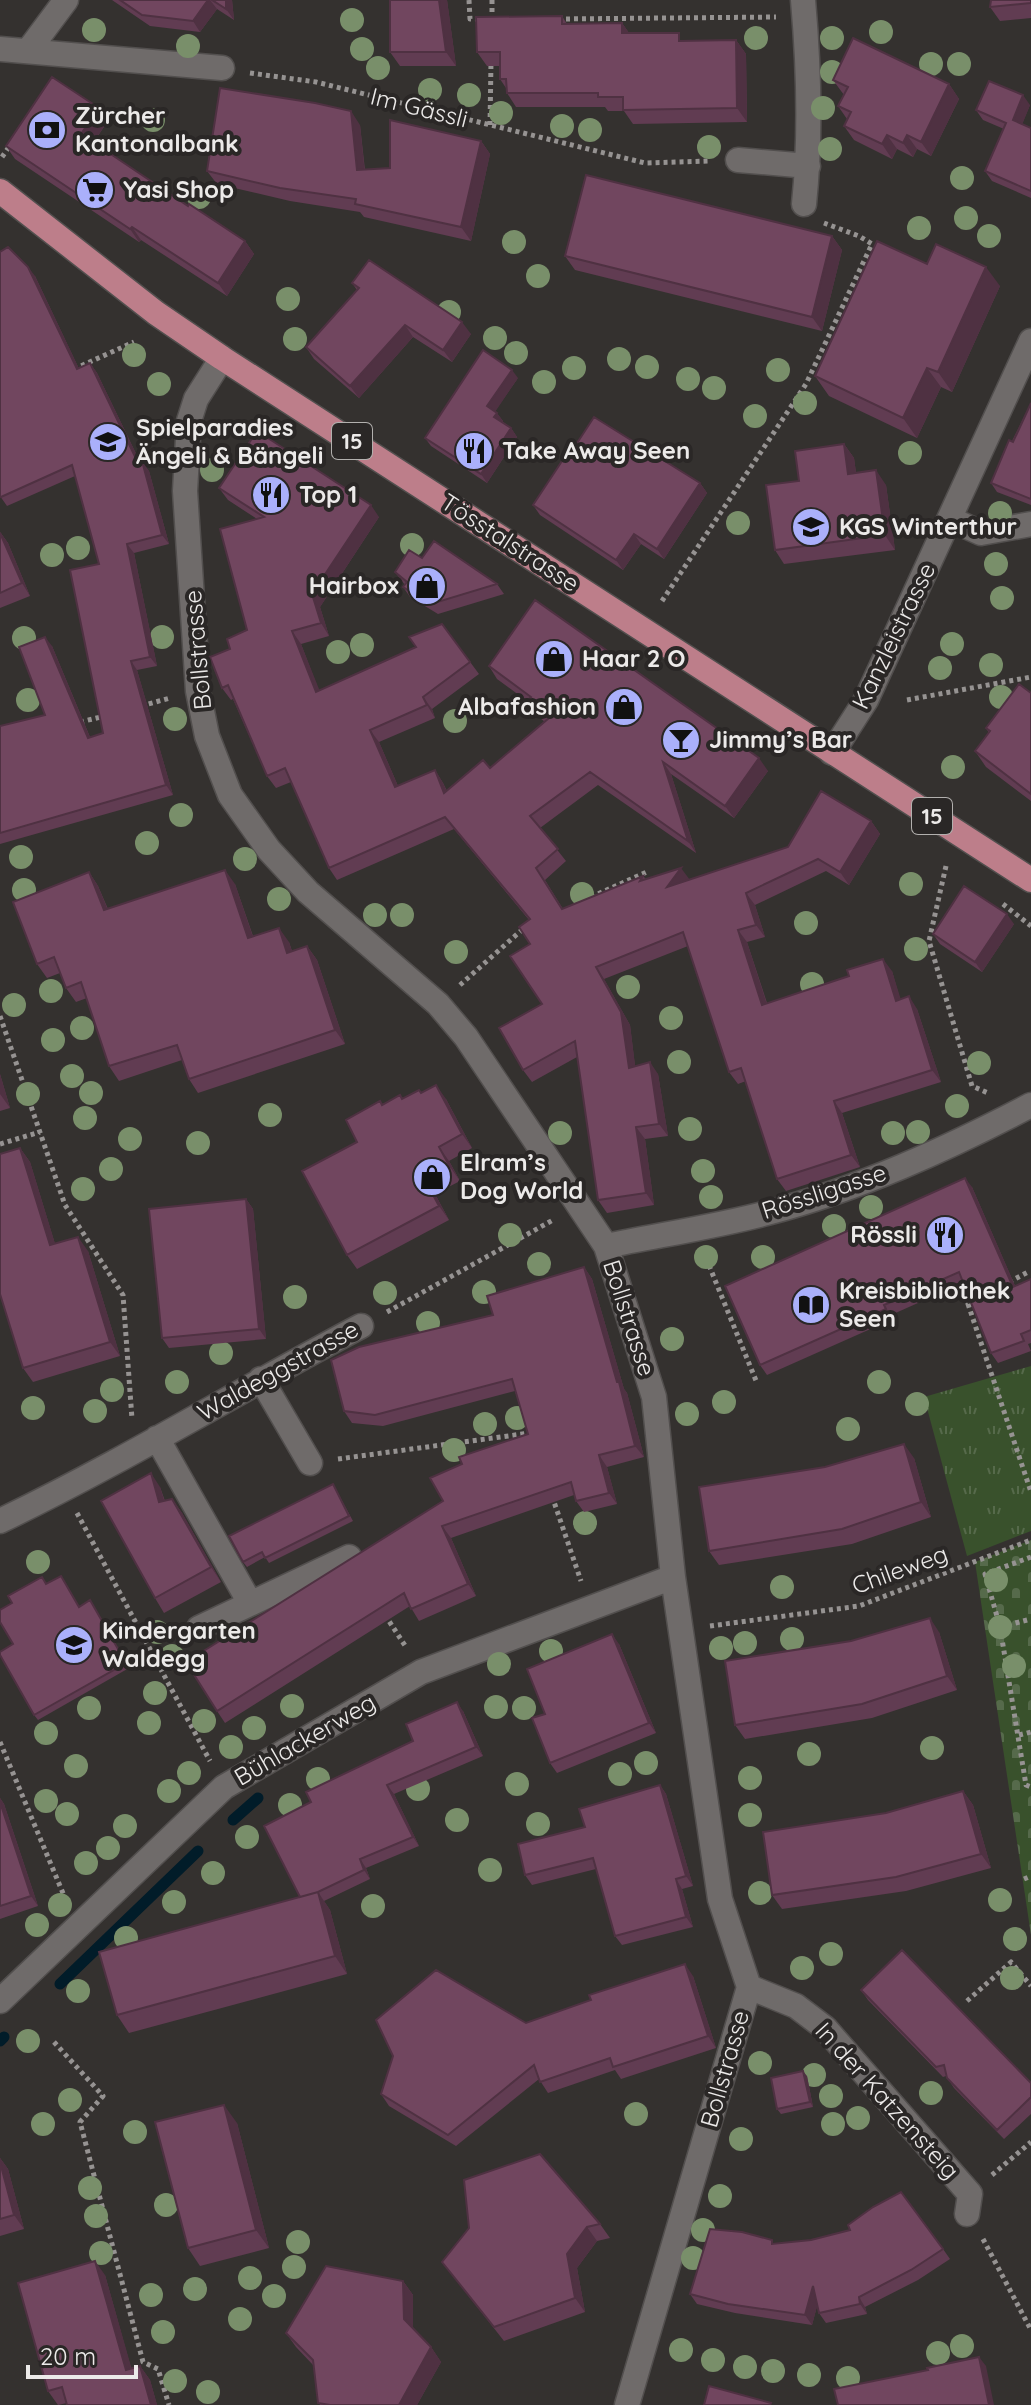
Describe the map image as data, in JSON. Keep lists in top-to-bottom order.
{
  "streets": {
    "main road": ["15", "Tösstalstrasse"],
    "street": [
      "Kanzleistrasse",
      "Bollstrasse",
      "Rössligasse",
      "Waldeggstrasse",
      "Bühlackerweg",
      "In der Katzensteig"
    ],
    "path": ["Im Gässli", "Chileweg"]
  },
  "crossings": [
    ["Tösstalstrasse", "Kanzleistrasse"],
    ["Tösstalstrasse", "Bollstrasse"],
    ["Bollstrasse", "Rössligasse"],
    ["Bollstrasse", "Chileweg"],
    ["Bollstrasse", "Bühlackerweg"],
    ["Bollstrasse", "In der Katzensteig"]
  ],
  "places": {
    "bank": ["Zürcher Kantonalbank"],
    "supermarket": ["Yasi Shop"],
    "school or university": ["Spielparadies Ängeli & Bängeli", "KGS Winterthur", "Kindergarten Waldegg"],
    "restaurant": ["Take Away Seen", "Top 1", "Rössli"],
    "shop": [
      "Hairbox",
      "Haar 2 O",
      "Albafashion",
      "Elram’s Dog World"
    ],
    "bar": ["Jimmy’s Bar"],
    "library": ["Kreisbibliothek Seen"]
  },
  "scale_bar": "20 m"
}
